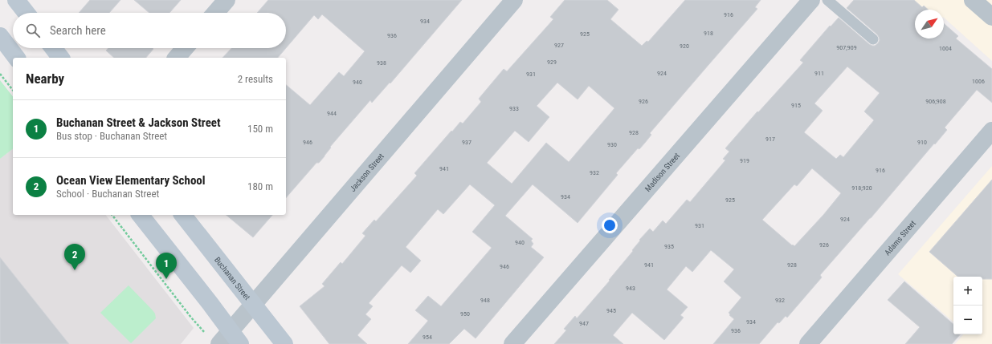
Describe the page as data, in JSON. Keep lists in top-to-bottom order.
{
  "streets": {
    "main road": ["Buchanan Street"],
    "street": ["Jackson Street", "Madison Street", "Adams Street"]
  },
  "crossings": [
    ["Jackson Street", "Buchanan Street"]
  ],
  "house_numbers": [
    "916",
    "934",
    "918",
    "925",
    "936",
    "927",
    "920",
    "907;909",
    "1004",
    "929",
    "938",
    "924",
    "911",
    "931",
    "1006",
    "940",
    "926",
    "906;908",
    "915",
    "933",
    "944",
    "928",
    "917",
    "946",
    "937",
    "910",
    "930",
    "919",
    "941",
    "916",
    "932",
    "918;920",
    "934",
    "925",
    "924",
    "931",
    "940",
    "926",
    "935",
    "941",
    "928",
    "946",
    "943",
    "948",
    "932",
    "945",
    "950",
    "934",
    "947",
    "936",
    "954"
  ],
  "north": "top right",
  "page": {
    "search": "Search here",
    "heading": ["Nearby", "2 results"],
    "list": [
      {
        "mark": "1",
        "name": "Buchanan Street & Jackson Street",
        "note": "Bus stop · Buchanan Street",
        "value": "150 m"
      },
      {
        "mark": "2",
        "name": "Ocean View Elementary School",
        "note": "School · Buchanan Street",
        "value": "180 m"
      }
    ],
    "pins": ["2", "1"],
    "map_buttons": ["+", "−"]
  }
}
